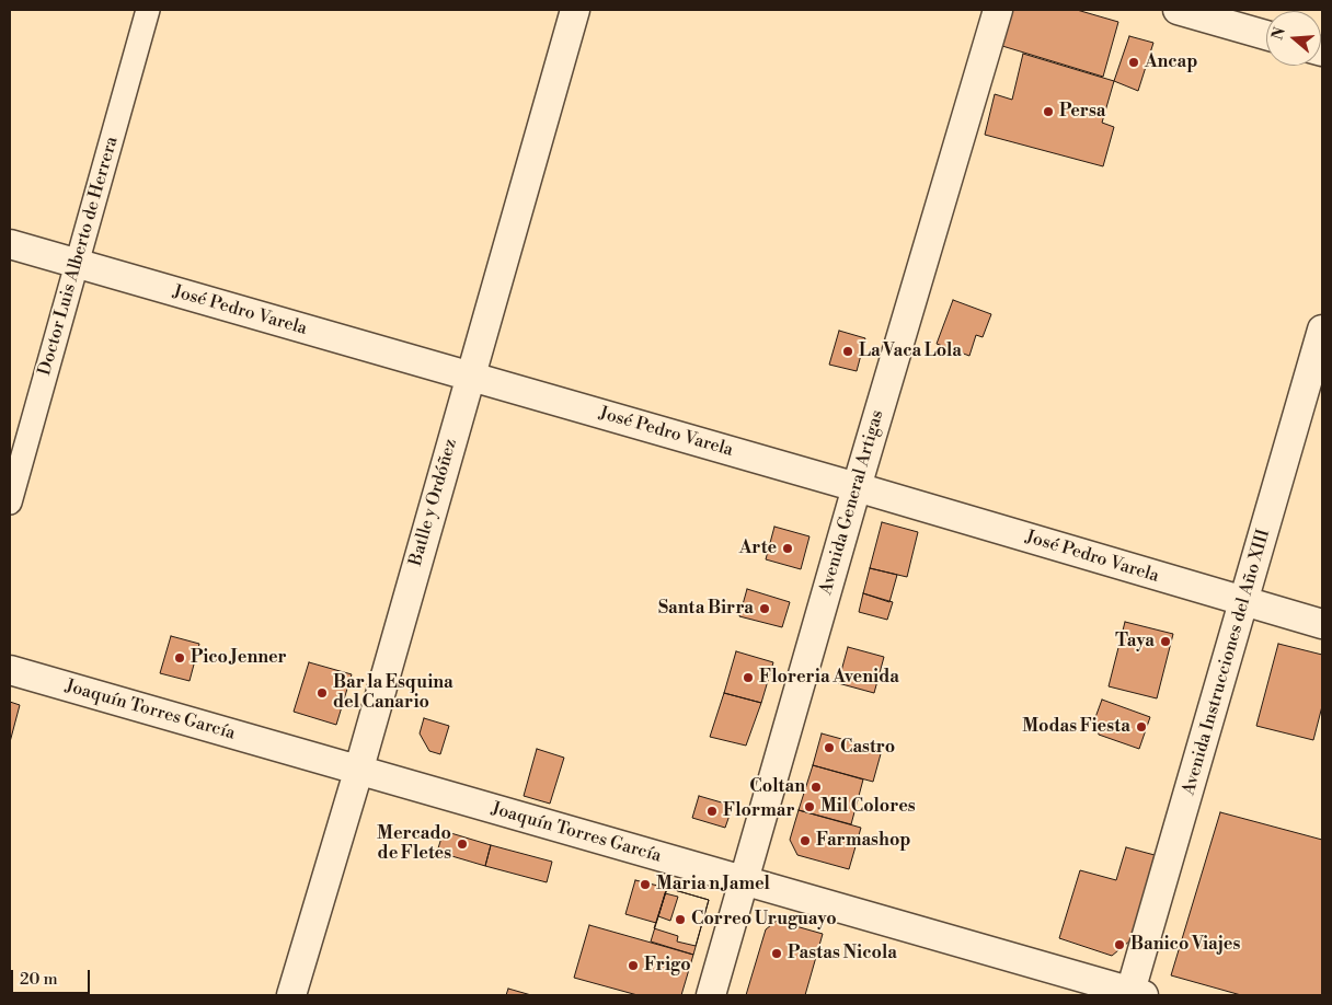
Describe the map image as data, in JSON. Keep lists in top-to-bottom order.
{
  "streets": {
    "street": [
      "Doctor Luis Alberto de Herrera",
      "José Pedro Varela",
      "Batlle y Ordóñez",
      "Avenida General Artigas",
      "Avenida Instrucciones del Año XIII",
      "Joaquín Torres García"
    ]
  },
  "crossings": [
    ["Doctor Luis Alberto de Herrera", "José Pedro Varela"],
    ["José Pedro Varela", "Batlle y Ordóñez"],
    ["José Pedro Varela", "Avenida General Artigas"],
    ["José Pedro Varela", "Avenida Instrucciones del Año XIII"],
    ["Batlle y Ordóñez", "Joaquín Torres García"],
    ["Avenida General Artigas", "Joaquín Torres García"],
    ["Avenida Instrucciones del Año XIII", "Joaquín Torres García"]
  ],
  "places": [
    "Ancap",
    "Persa",
    "La Vaca Lola",
    "Arte",
    "Santa Birra",
    "Taya",
    "Pico Jenner",
    "Floreria Avenida",
    "Bar la Esquina del Canario",
    "Modas Fiesta",
    "Castro",
    "Coltan",
    "Mil Colores",
    "Flormar",
    "Farmashop",
    "Mercado de Fletes",
    "Maria n Jamel",
    "Correo Uruguayo",
    "Banico Viajes",
    "Pastas Nicola",
    "Frigo"
  ],
  "scale_bar": "20 m",
  "north": "left"
}
